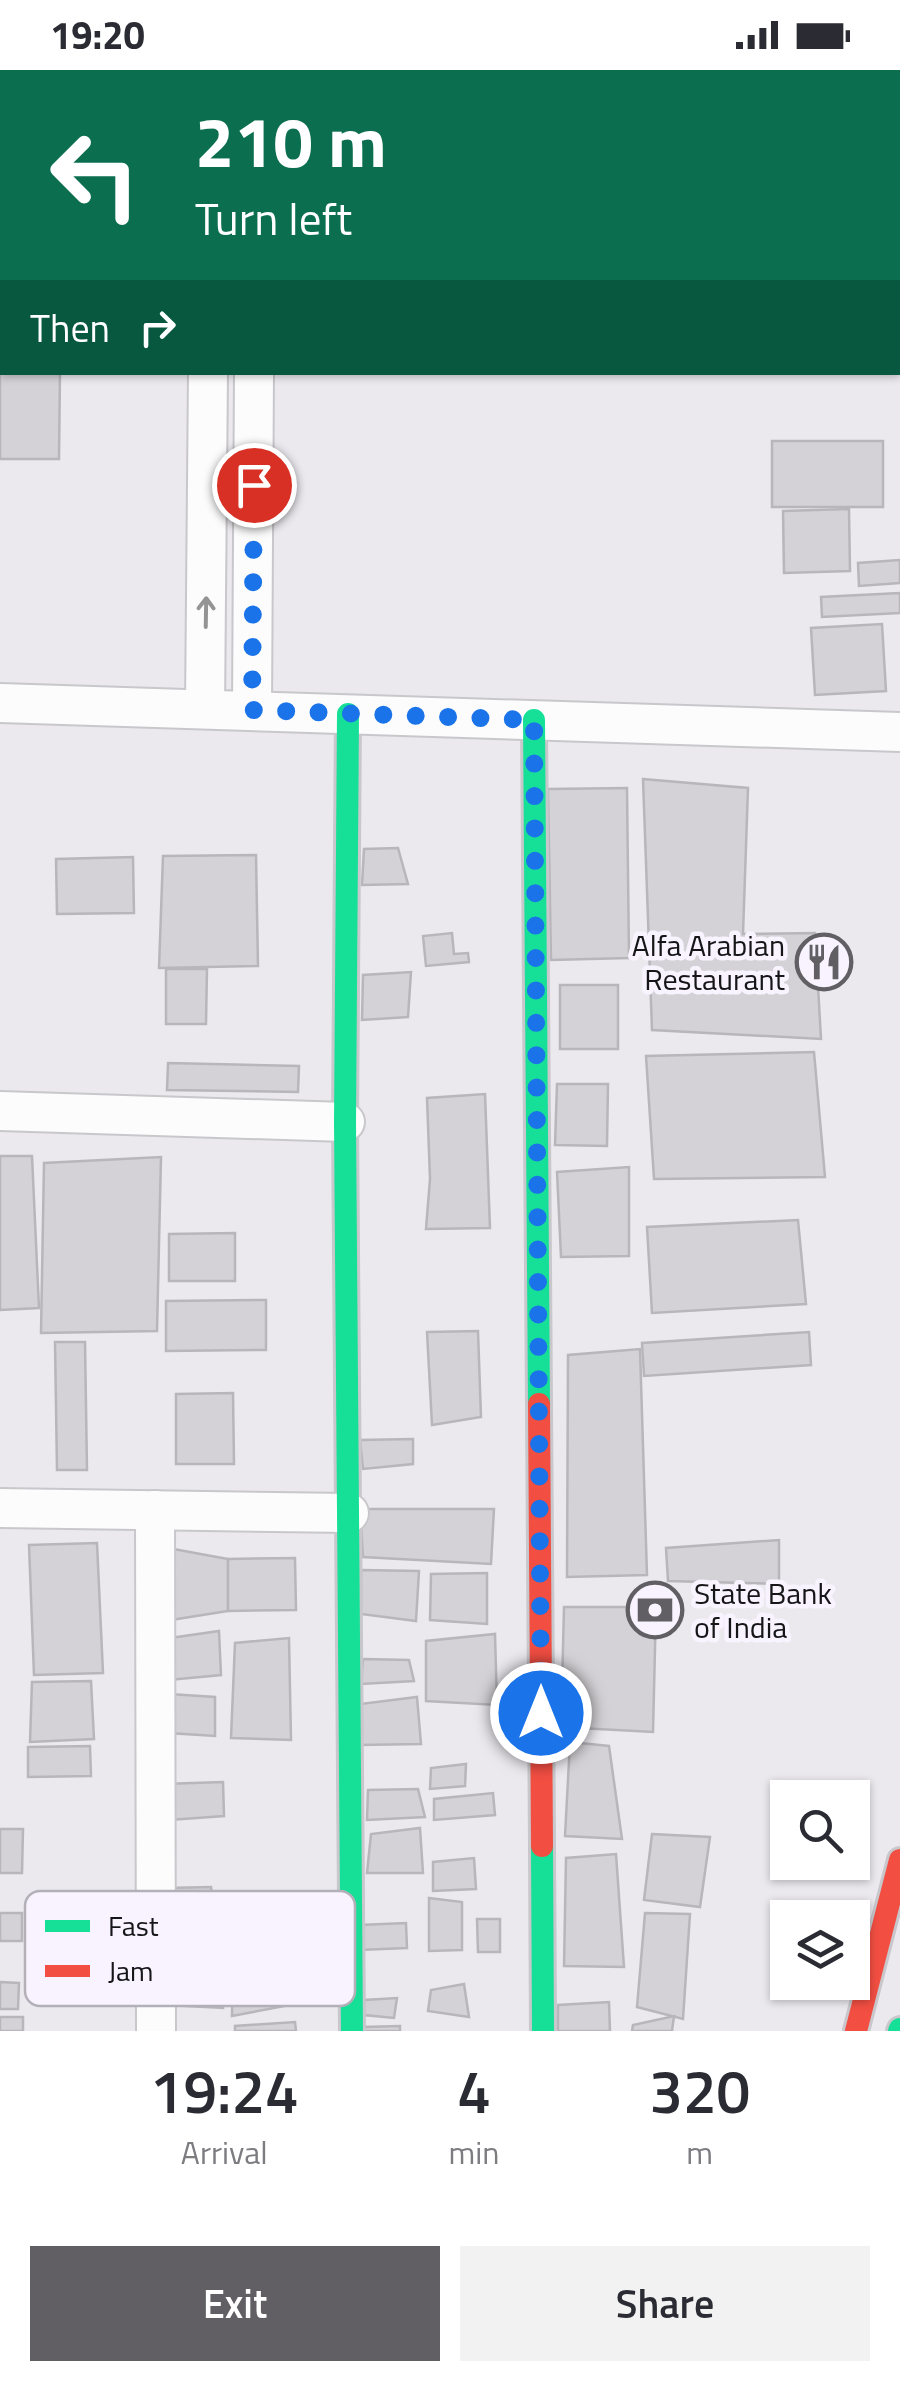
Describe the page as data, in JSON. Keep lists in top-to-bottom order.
{
  "places": {
    "restaurant": ["Alfa Arabian Restaurant"],
    "bank": ["State Bank of India"]
  },
  "legend": ["Fast", "Jam"],
  "page": {
    "status": "19:20",
    "turn": ["210 m", "Turn left"],
    "then": "Then",
    "eta": [
      "19:24",
      "Arrival",
      "4",
      "min",
      "320",
      "m"
    ],
    "buttons": ["Exit", "Share"]
  }
}
